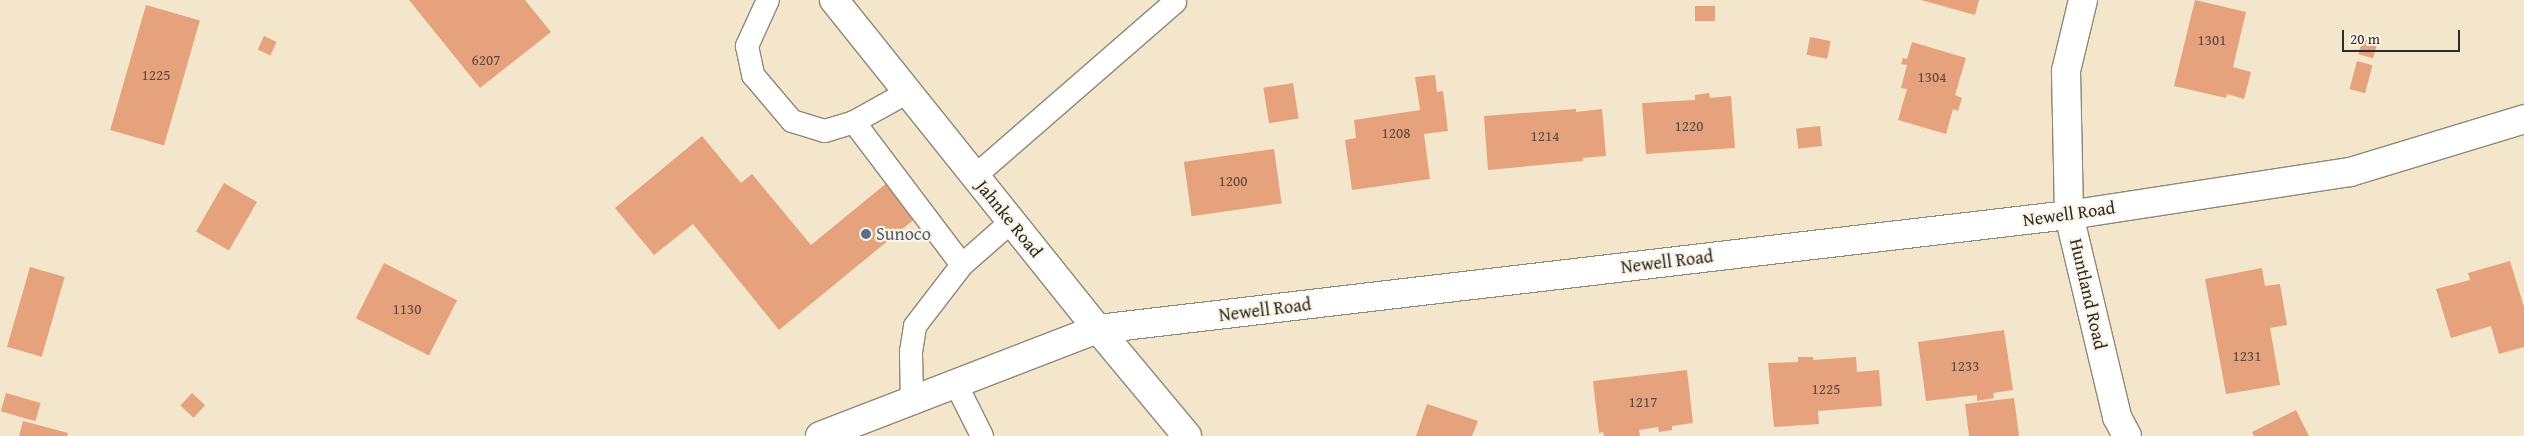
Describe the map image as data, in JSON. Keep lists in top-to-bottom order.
{
  "streets": {
    "street": ["Newell Road", "Jahnke Road", "Huntland Road"]
  },
  "crossings": [
    ["Newell Road", "Jahnke Road"],
    ["Newell Road", "Huntland Road"]
  ],
  "places": ["Sunoco"],
  "house_numbers": [
    "1301",
    "6207",
    "1225",
    "1304",
    "1220",
    "1208",
    "1214",
    "1200",
    "1130",
    "1231",
    "1233",
    "1225",
    "1217"
  ],
  "scale_bar": "20 m"
}
